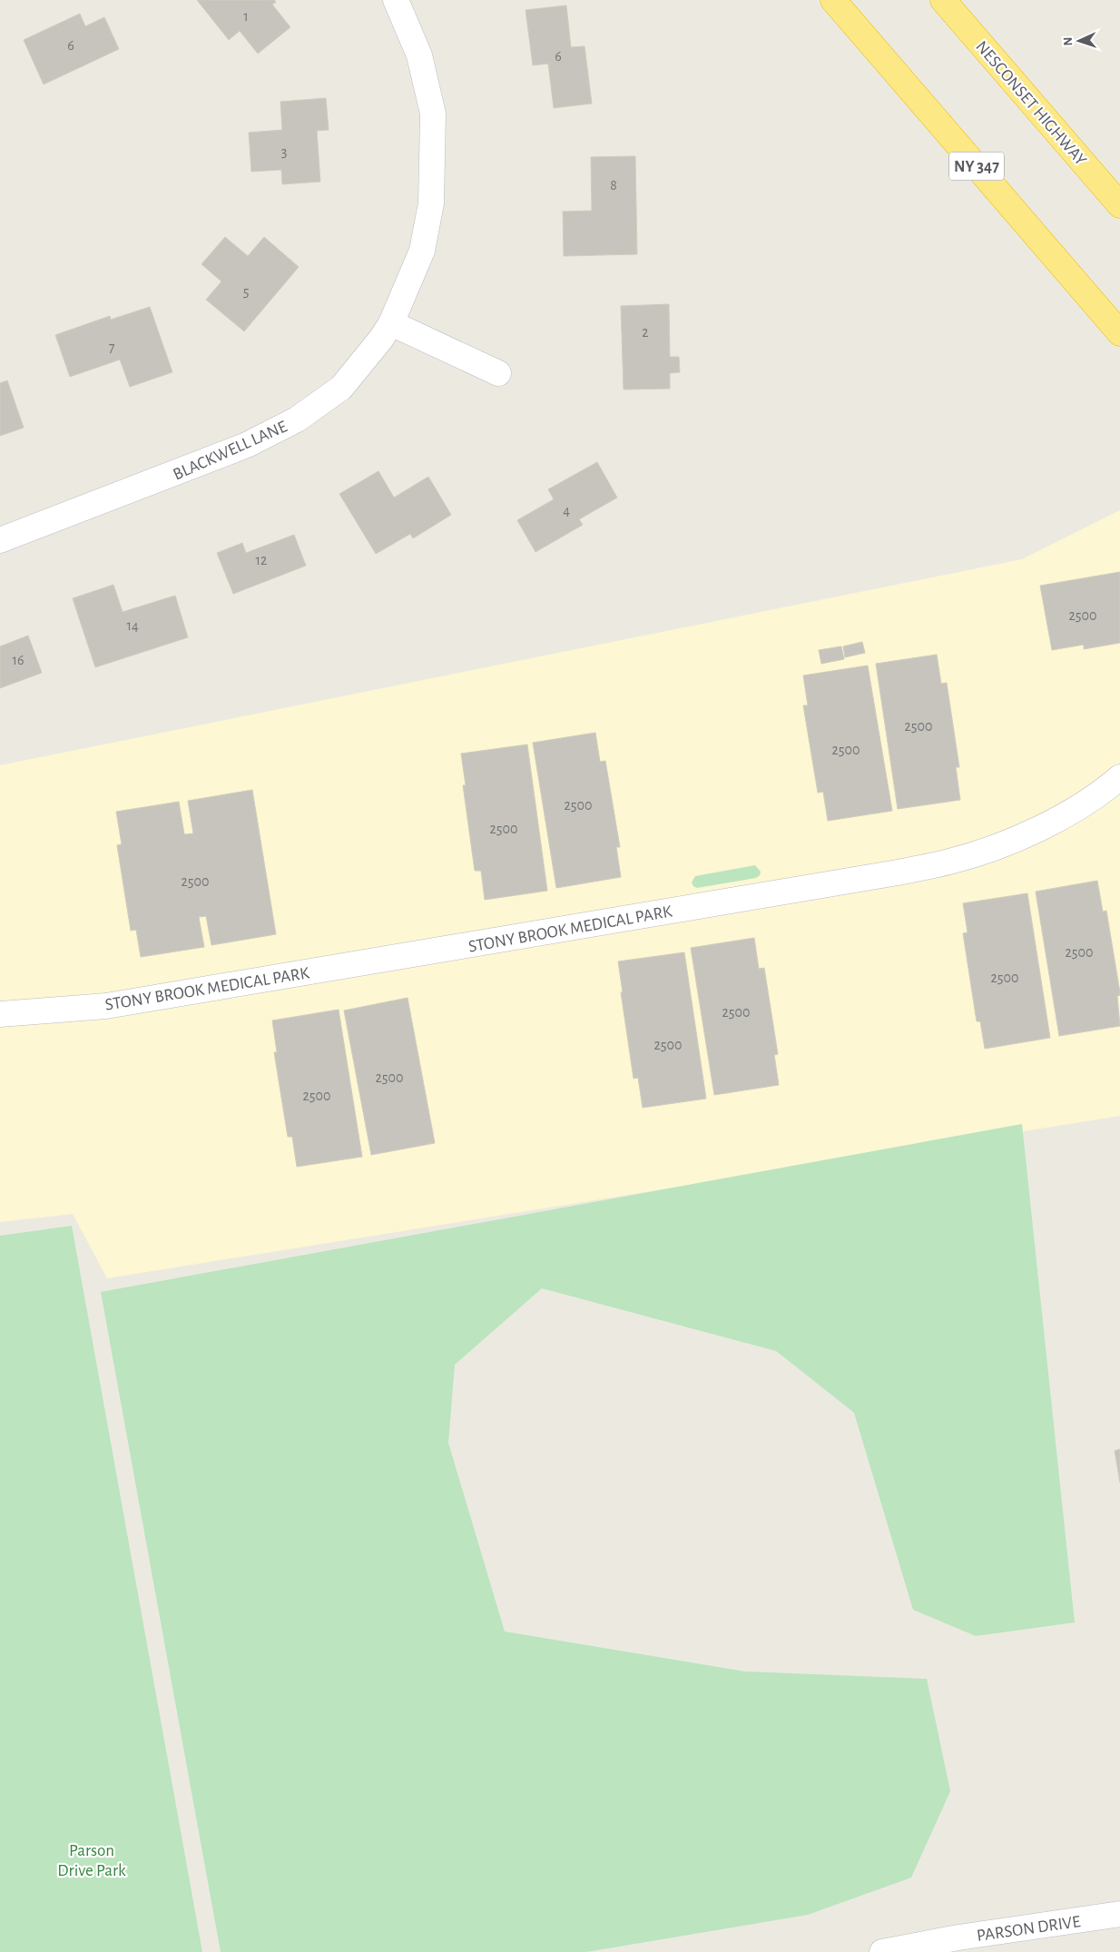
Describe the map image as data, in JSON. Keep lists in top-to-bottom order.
{
  "streets": {
    "highway": ["NESCONSET HIGHWAY", "NY 347"],
    "street": ["BLACKWELL LANE", "STONY BROOK MEDICAL PARK", "PARSON DRIVE"]
  },
  "parks": ["Parson Drive Park"],
  "house_numbers": [
    "1",
    "6",
    "6",
    "3",
    "8",
    "5",
    "2",
    "7",
    "4",
    "12",
    "2500",
    "14",
    "16",
    "2500",
    "2500",
    "2500",
    "2500",
    "2500",
    "2500",
    "2500",
    "2500",
    "2500",
    "2500",
    "2500"
  ],
  "north": "left"
}
